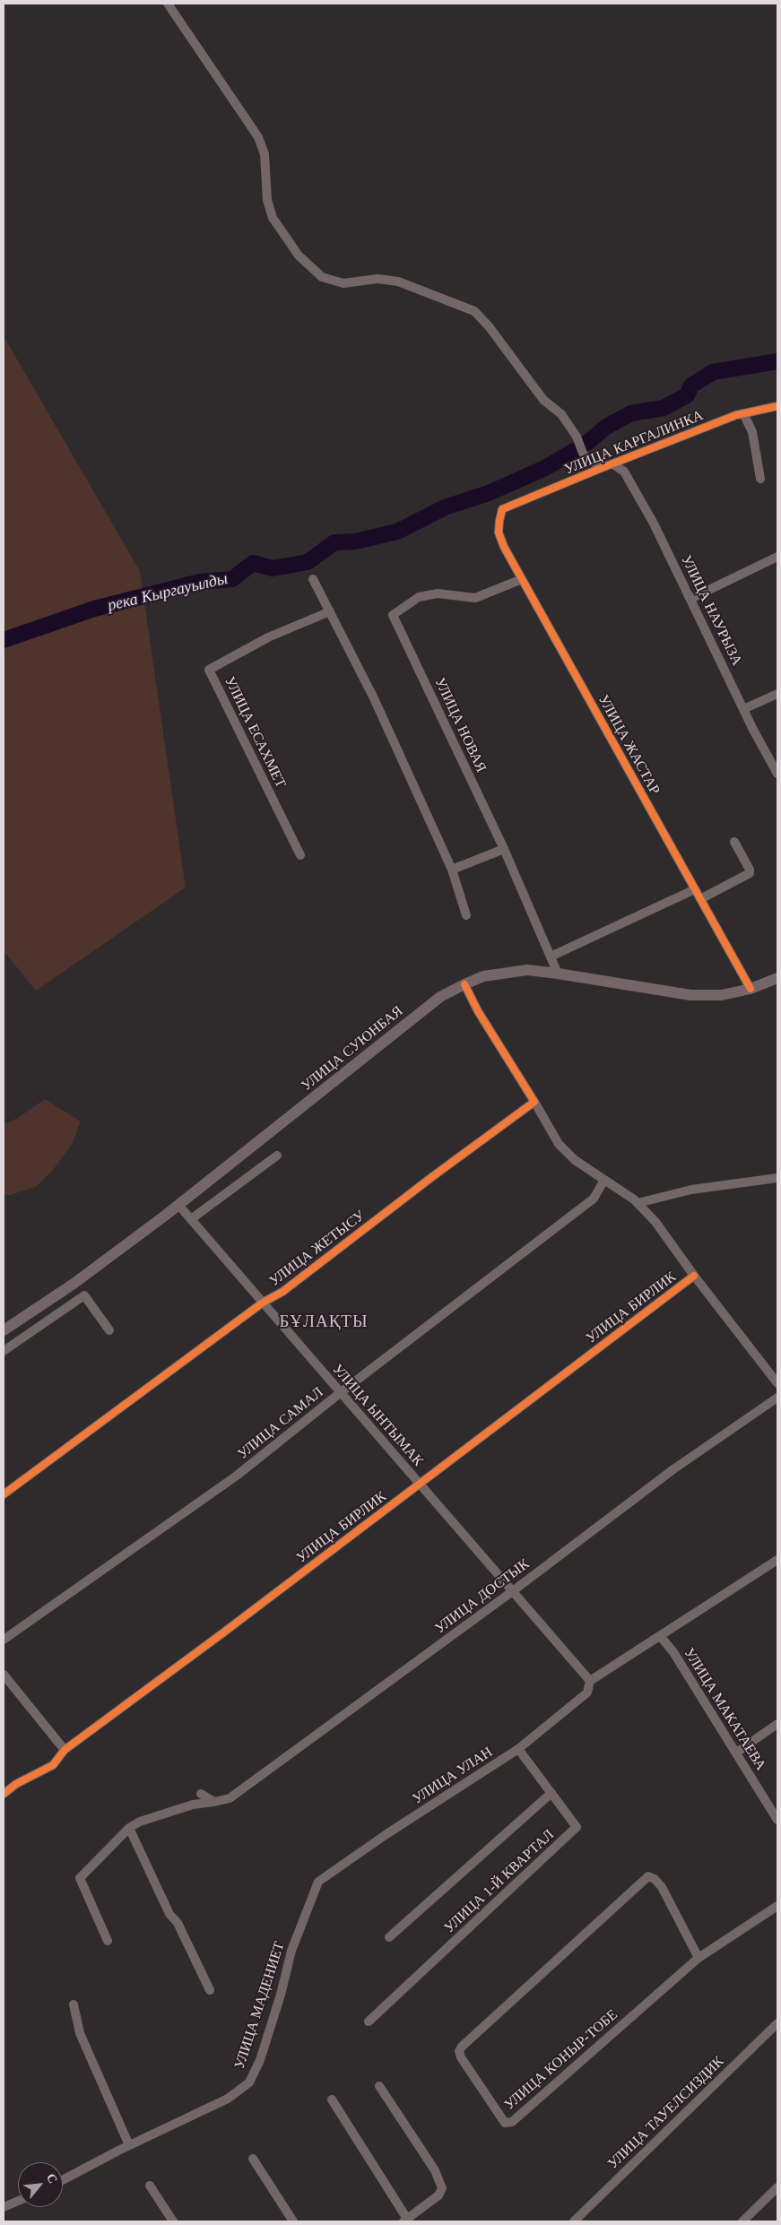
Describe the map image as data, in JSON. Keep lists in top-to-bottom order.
{
  "streets": {
    "main road": ["УЛИЦА СУЮНБАЯ"],
    "street": [
      "УЛИЦА КАРГАЛИНКА",
      "УЛИЦА НАУРЫЗА",
      "УЛИЦА НОВАЯ",
      "УЛИЦА ЕСАХМЕТ",
      "УЛИЦА ЖАСТАР",
      "УЛИЦА ЖЕТЫСУ",
      "УЛИЦА БИРЛИК",
      "УЛИЦА ЫНТЫМАК",
      "УЛИЦА САМАЛ",
      "УЛИЦА ДОСТЫК",
      "УЛИЦА МАКАТАЕВА",
      "УЛИЦА УЛАН",
      "УЛИЦА 1-Й КВАРТАЛ",
      "УЛИЦА МАДЕНИЕТ",
      "УЛИЦА КОНЫР-ТОБЕ",
      "УЛИЦА ТАУЕЛСИЗДИК"
    ]
  },
  "crossings": [
    ["УЛИЦА КАРГАЛИНКА", "УЛИЦА НАУРЫЗА"],
    ["УЛИЦА КАРГАЛИНКА", "УЛИЦА ЖАСТАР"],
    ["УЛИЦА НОВАЯ", "УЛИЦА ЖАСТАР"],
    ["УЛИЦА НОВАЯ", "УЛИЦА СУЮНБАЯ"],
    ["УЛИЦА ЖАСТАР", "УЛИЦА СУЮНБАЯ"],
    ["УЛИЦА СУЮНБАЯ", "УЛИЦА ЫНТЫМАК"],
    ["УЛИЦА ЖЕТЫСУ", "УЛИЦА ЫНТЫМАК"],
    ["УЛИЦА БИРЛИК", "УЛИЦА ЫНТЫМАК"],
    ["УЛИЦА ЫНТЫМАК", "УЛИЦА САМАЛ"],
    ["УЛИЦА ЫНТЫМАК", "УЛИЦА ДОСТЫК"],
    ["УЛИЦА ЫНТЫМАК", "УЛИЦА УЛАН"],
    ["УЛИЦА УЛАН", "УЛИЦА 1-Й КВАРТАЛ"],
    ["УЛИЦА УЛАН", "УЛИЦА МАДЕНИЕТ"]
  ],
  "districts": ["БҰЛАҚТЫ"],
  "water": ["река Кыргауылды"],
  "north": "top right"
}
